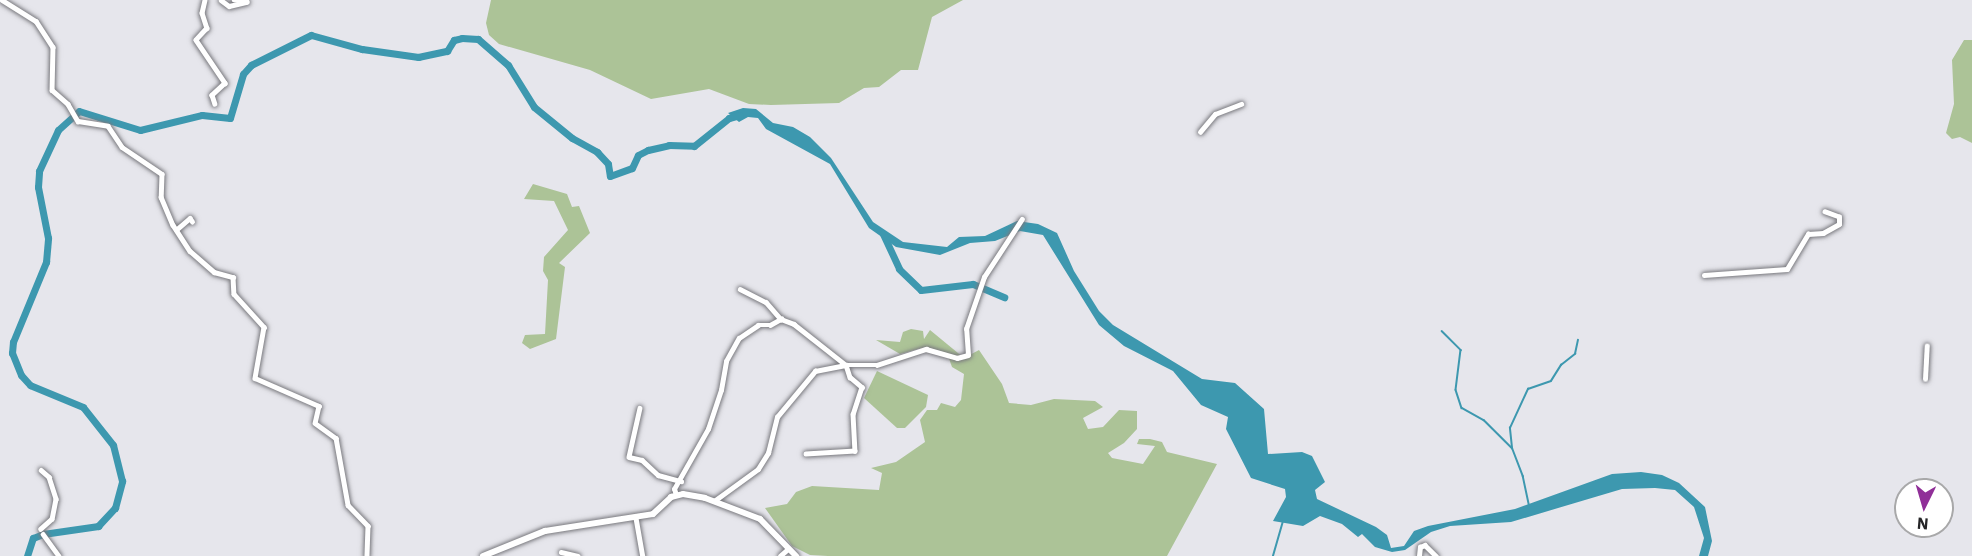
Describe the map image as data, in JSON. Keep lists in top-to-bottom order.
{
  "north": "bottom"
}
